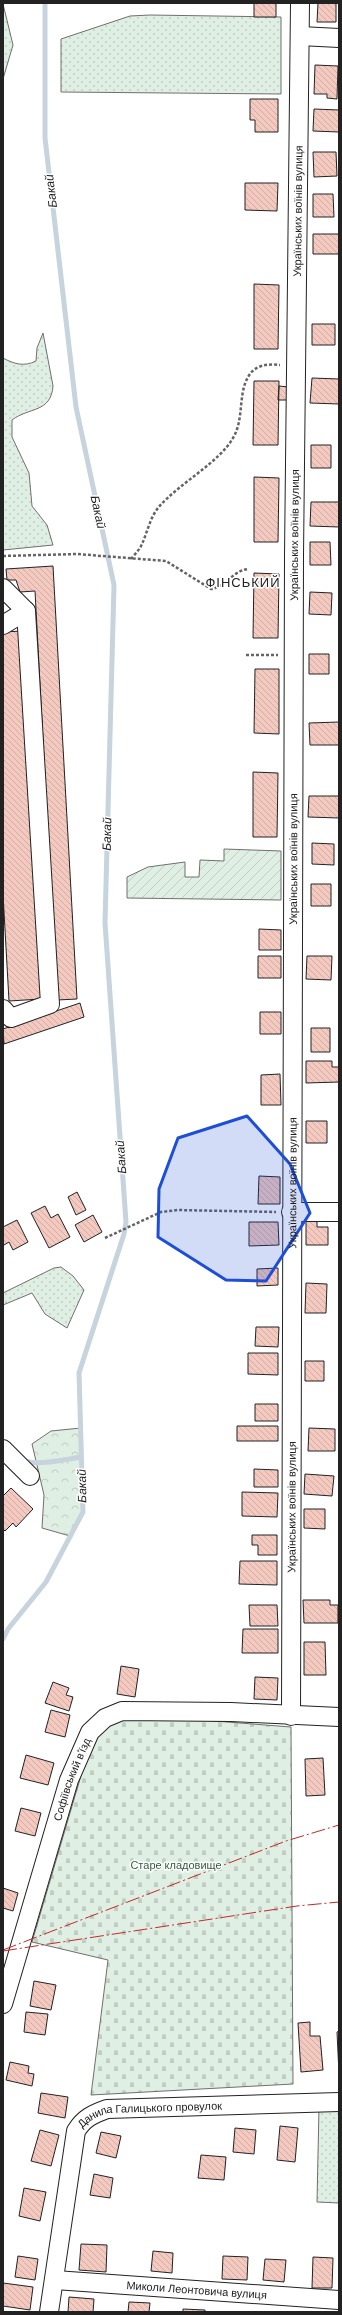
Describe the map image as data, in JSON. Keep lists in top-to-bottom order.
{
  "streets": {
    "street": [
      "Українських воїнів вулиця",
      "Софіївський в'їзд",
      "Данила Галицького провулок",
      "Миколи Леонтовича вулиця"
    ]
  },
  "crossings": [
    ["Українських воїнів вулиця", "Софіївський в'їзд"],
    ["Данила Галицького провулок", "Миколи Леонтовича вулиця"]
  ],
  "districts": ["ФІНСЬКИЙ"],
  "water": ["Бакай"],
  "parks": ["Старе кладовище"]
}
